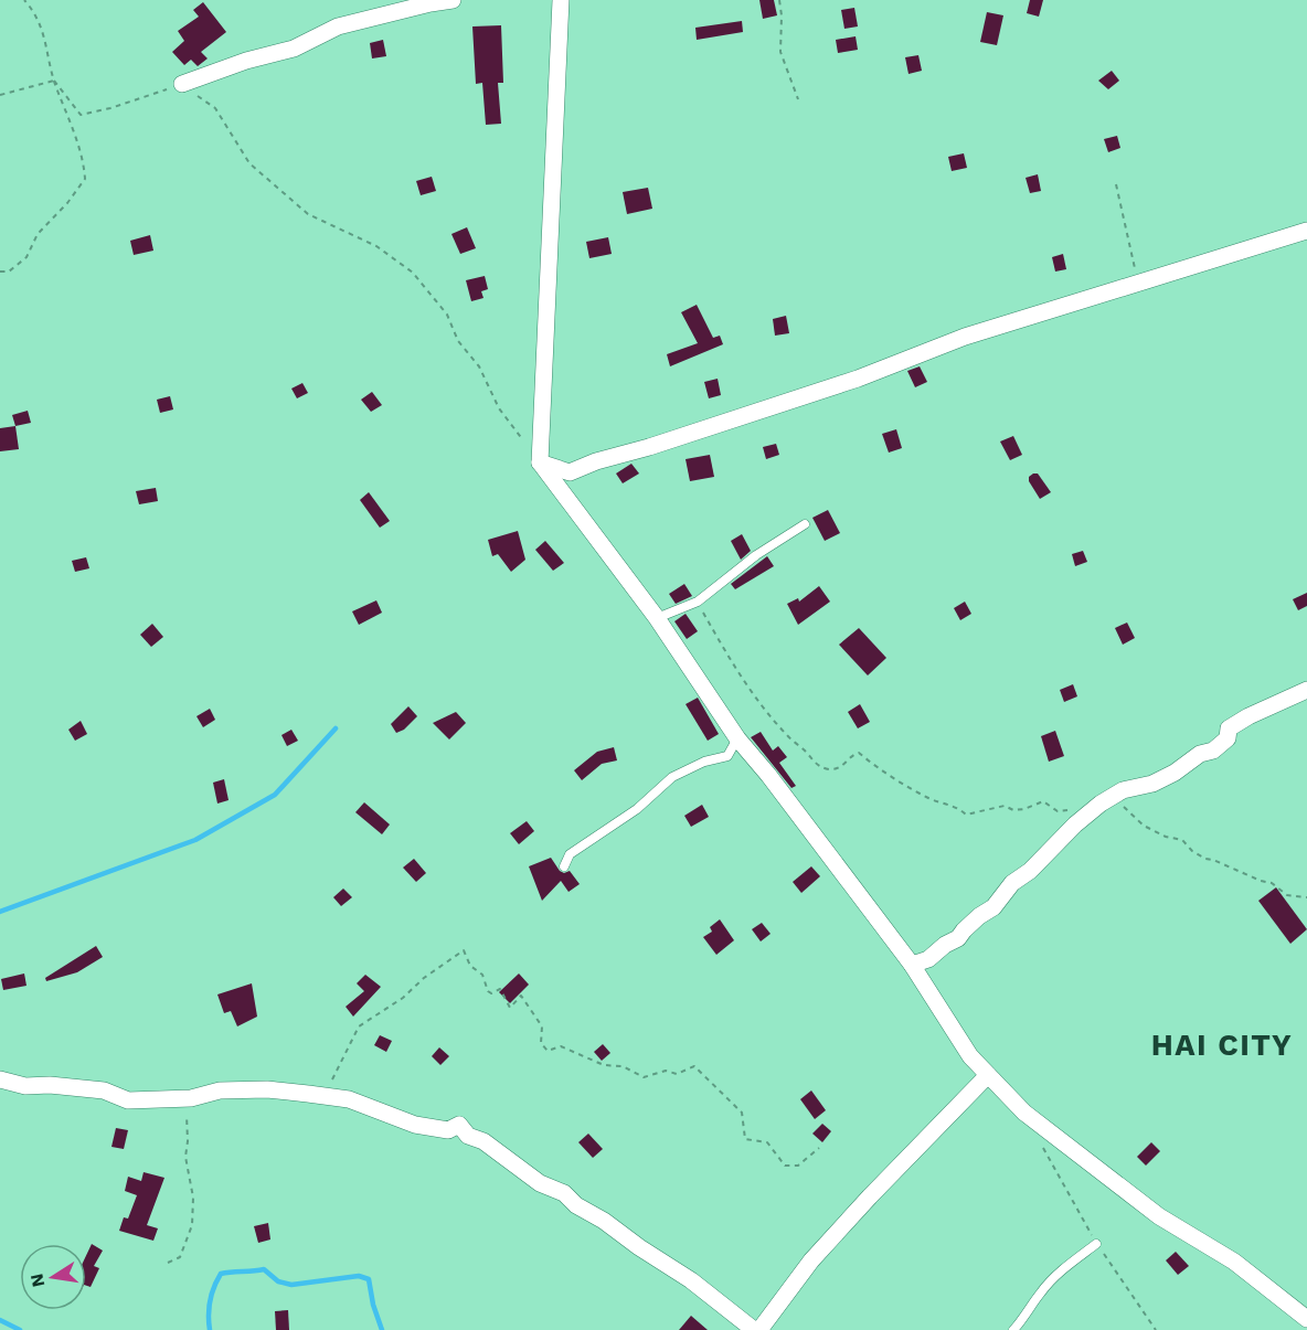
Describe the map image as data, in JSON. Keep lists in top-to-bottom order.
{
  "districts": ["HAI CITY"],
  "north": "left"
}
